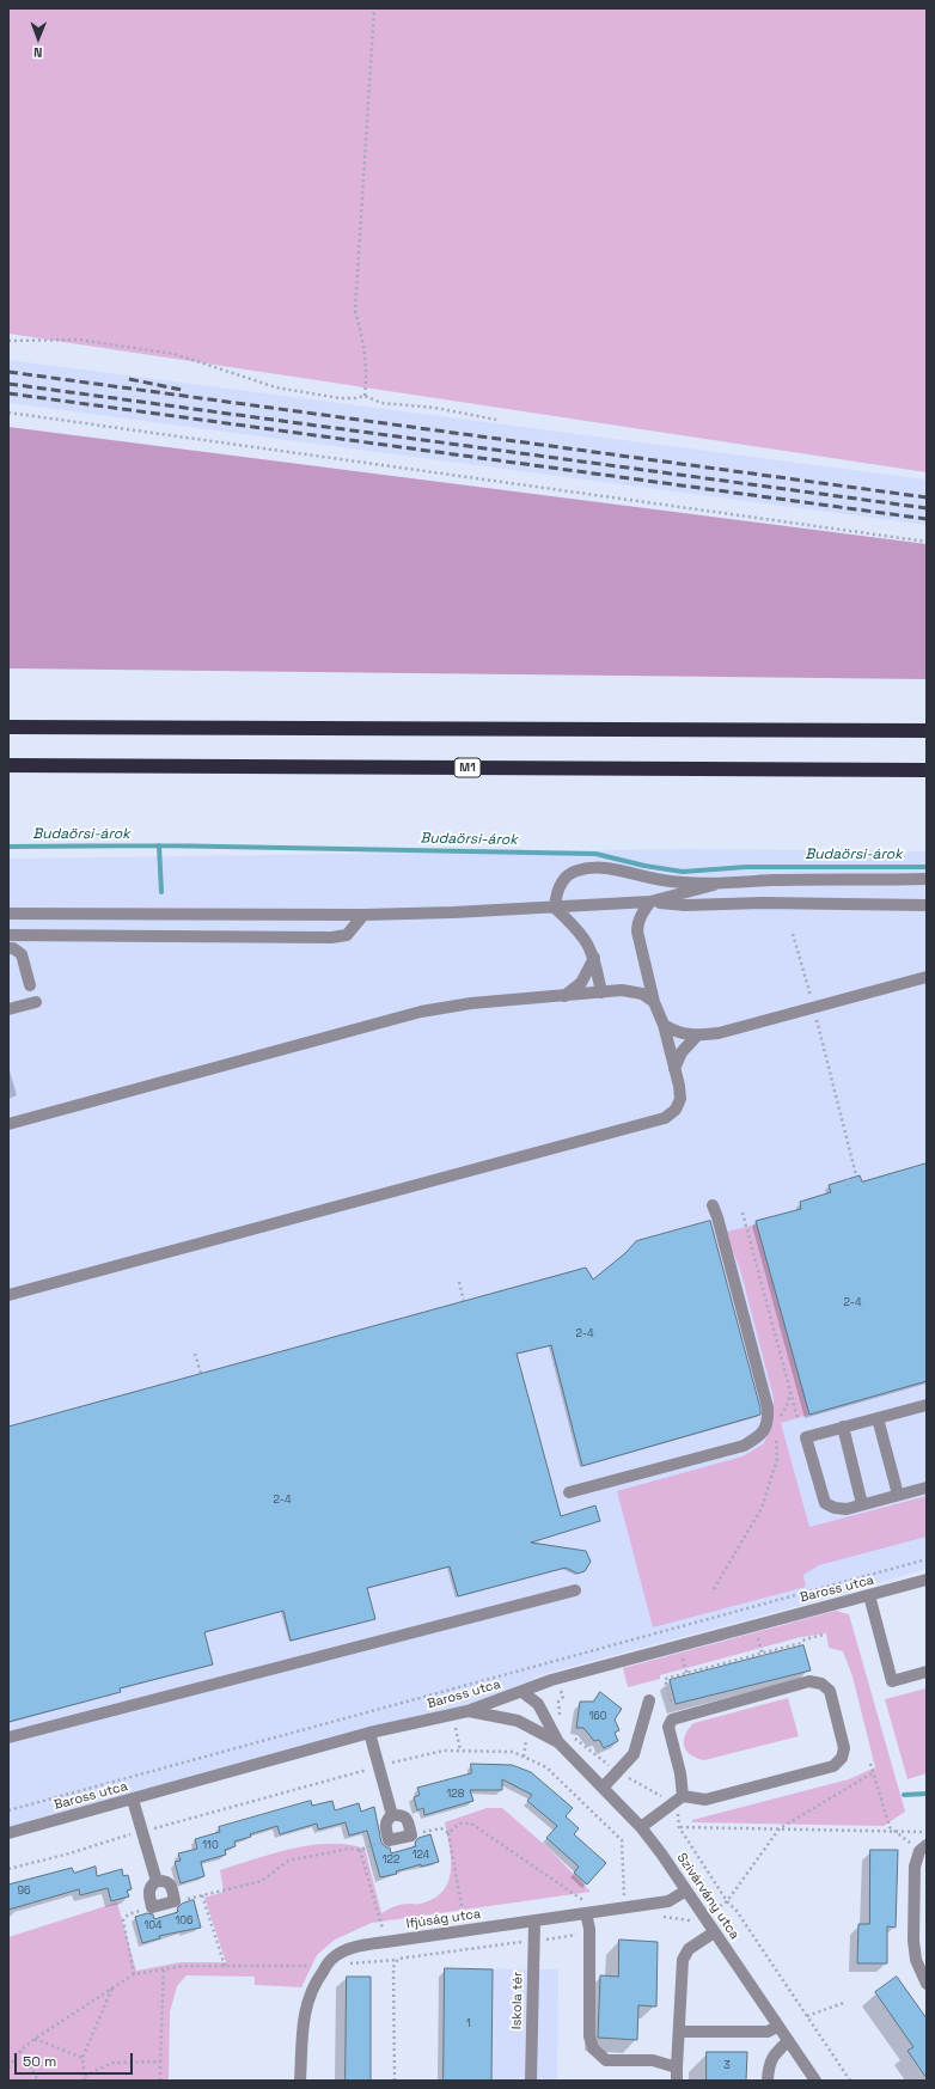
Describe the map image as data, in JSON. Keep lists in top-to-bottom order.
{
  "streets": {
    "highway": ["M1"],
    "street": [
      "Baross utca",
      "Szivárvány utca",
      "Ifjúság utca",
      "Iskola tér"
    ]
  },
  "crossings": [
    ["Baross utca", "Szivárvány utca"],
    ["Szivárvány utca", "Ifjúság utca"],
    ["Ifjúság utca", "Iskola tér"]
  ],
  "water": ["Budaörsi-árok"],
  "house_numbers": [
    "2-4",
    "2-4",
    "2-4",
    "160",
    "128",
    "110",
    "124",
    "122",
    "96",
    "106",
    "104",
    "1",
    "3"
  ],
  "scale_bar": "50 m",
  "north": "bottom"
}
